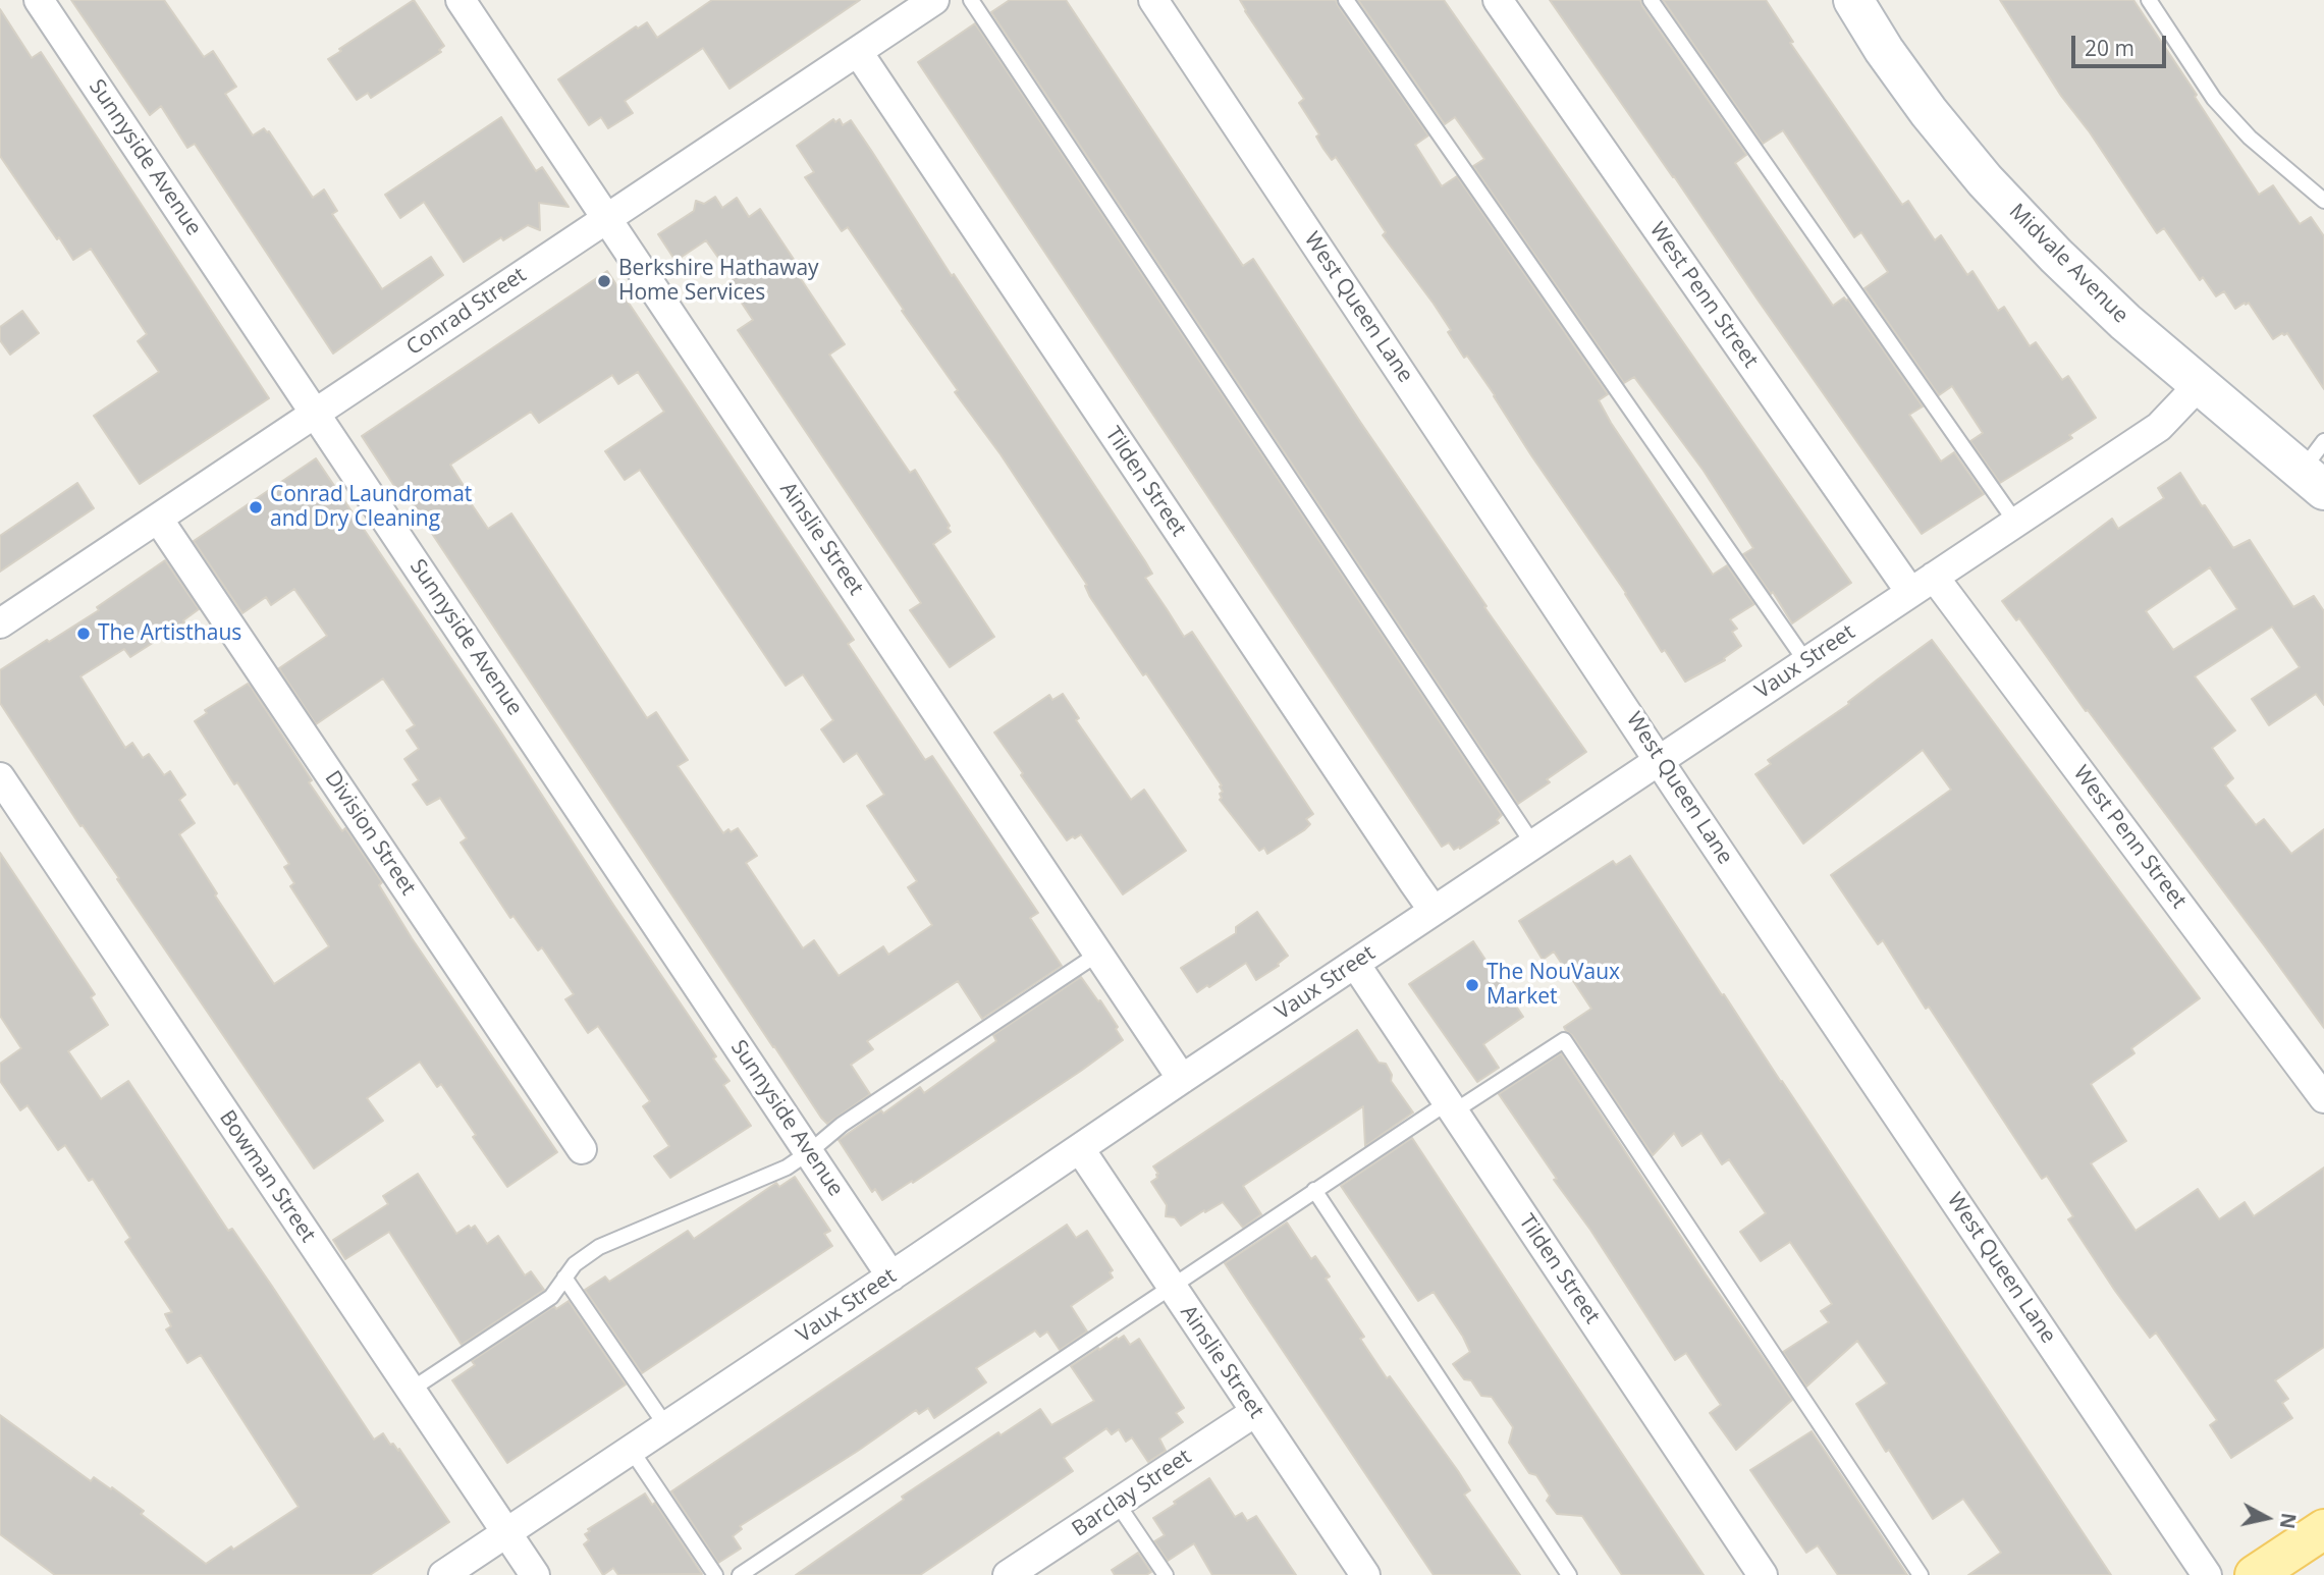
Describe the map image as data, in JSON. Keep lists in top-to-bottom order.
{
  "streets": {
    "street": [
      "Sunnyside Avenue",
      "Midvale Avenue",
      "West Penn Street",
      "West Queen Lane",
      "Conrad Street",
      "Tilden Street",
      "Ainslie Street",
      "Vaux Street",
      "Division Street",
      "Bowman Street",
      "Barclay Street"
    ]
  },
  "crossings": [
    ["Sunnyside Avenue", "Conrad Street"],
    ["Sunnyside Avenue", "Vaux Street"],
    ["Midvale Avenue", "Vaux Street"],
    ["West Penn Street", "Vaux Street"],
    ["West Queen Lane", "Vaux Street"],
    ["Conrad Street", "Tilden Street"],
    ["Conrad Street", "Ainslie Street"],
    ["Conrad Street", "Division Street"],
    ["Tilden Street", "Vaux Street"],
    ["Ainslie Street", "Vaux Street"],
    ["Ainslie Street", "Barclay Street"],
    ["Vaux Street", "Bowman Street"]
  ],
  "places": [
    "Berkshire Hathaway Home Services",
    "Conrad Laundromat and Dry Cleaning",
    "The Artisthaus",
    "The NouVaux Market"
  ],
  "scale_bar": "20 m",
  "north": "right"
}
